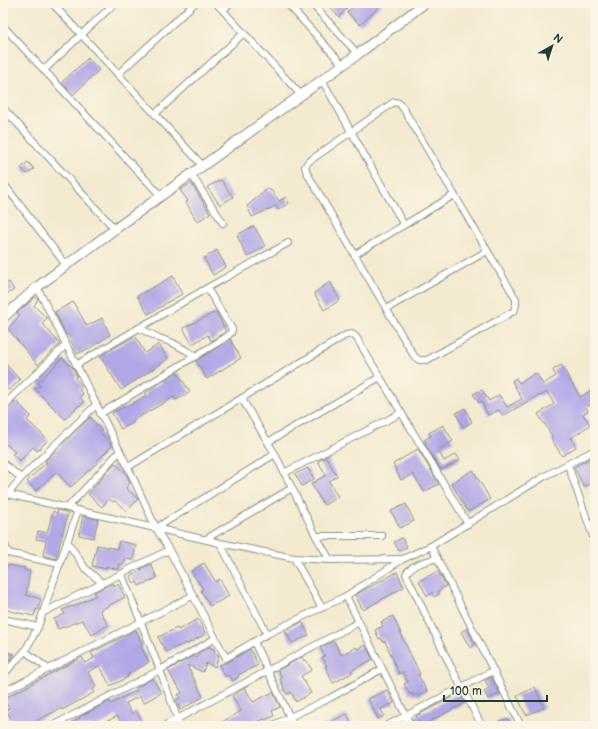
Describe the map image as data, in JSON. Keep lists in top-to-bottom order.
{
  "scale_bar": "100 m",
  "north": "top right"
}
